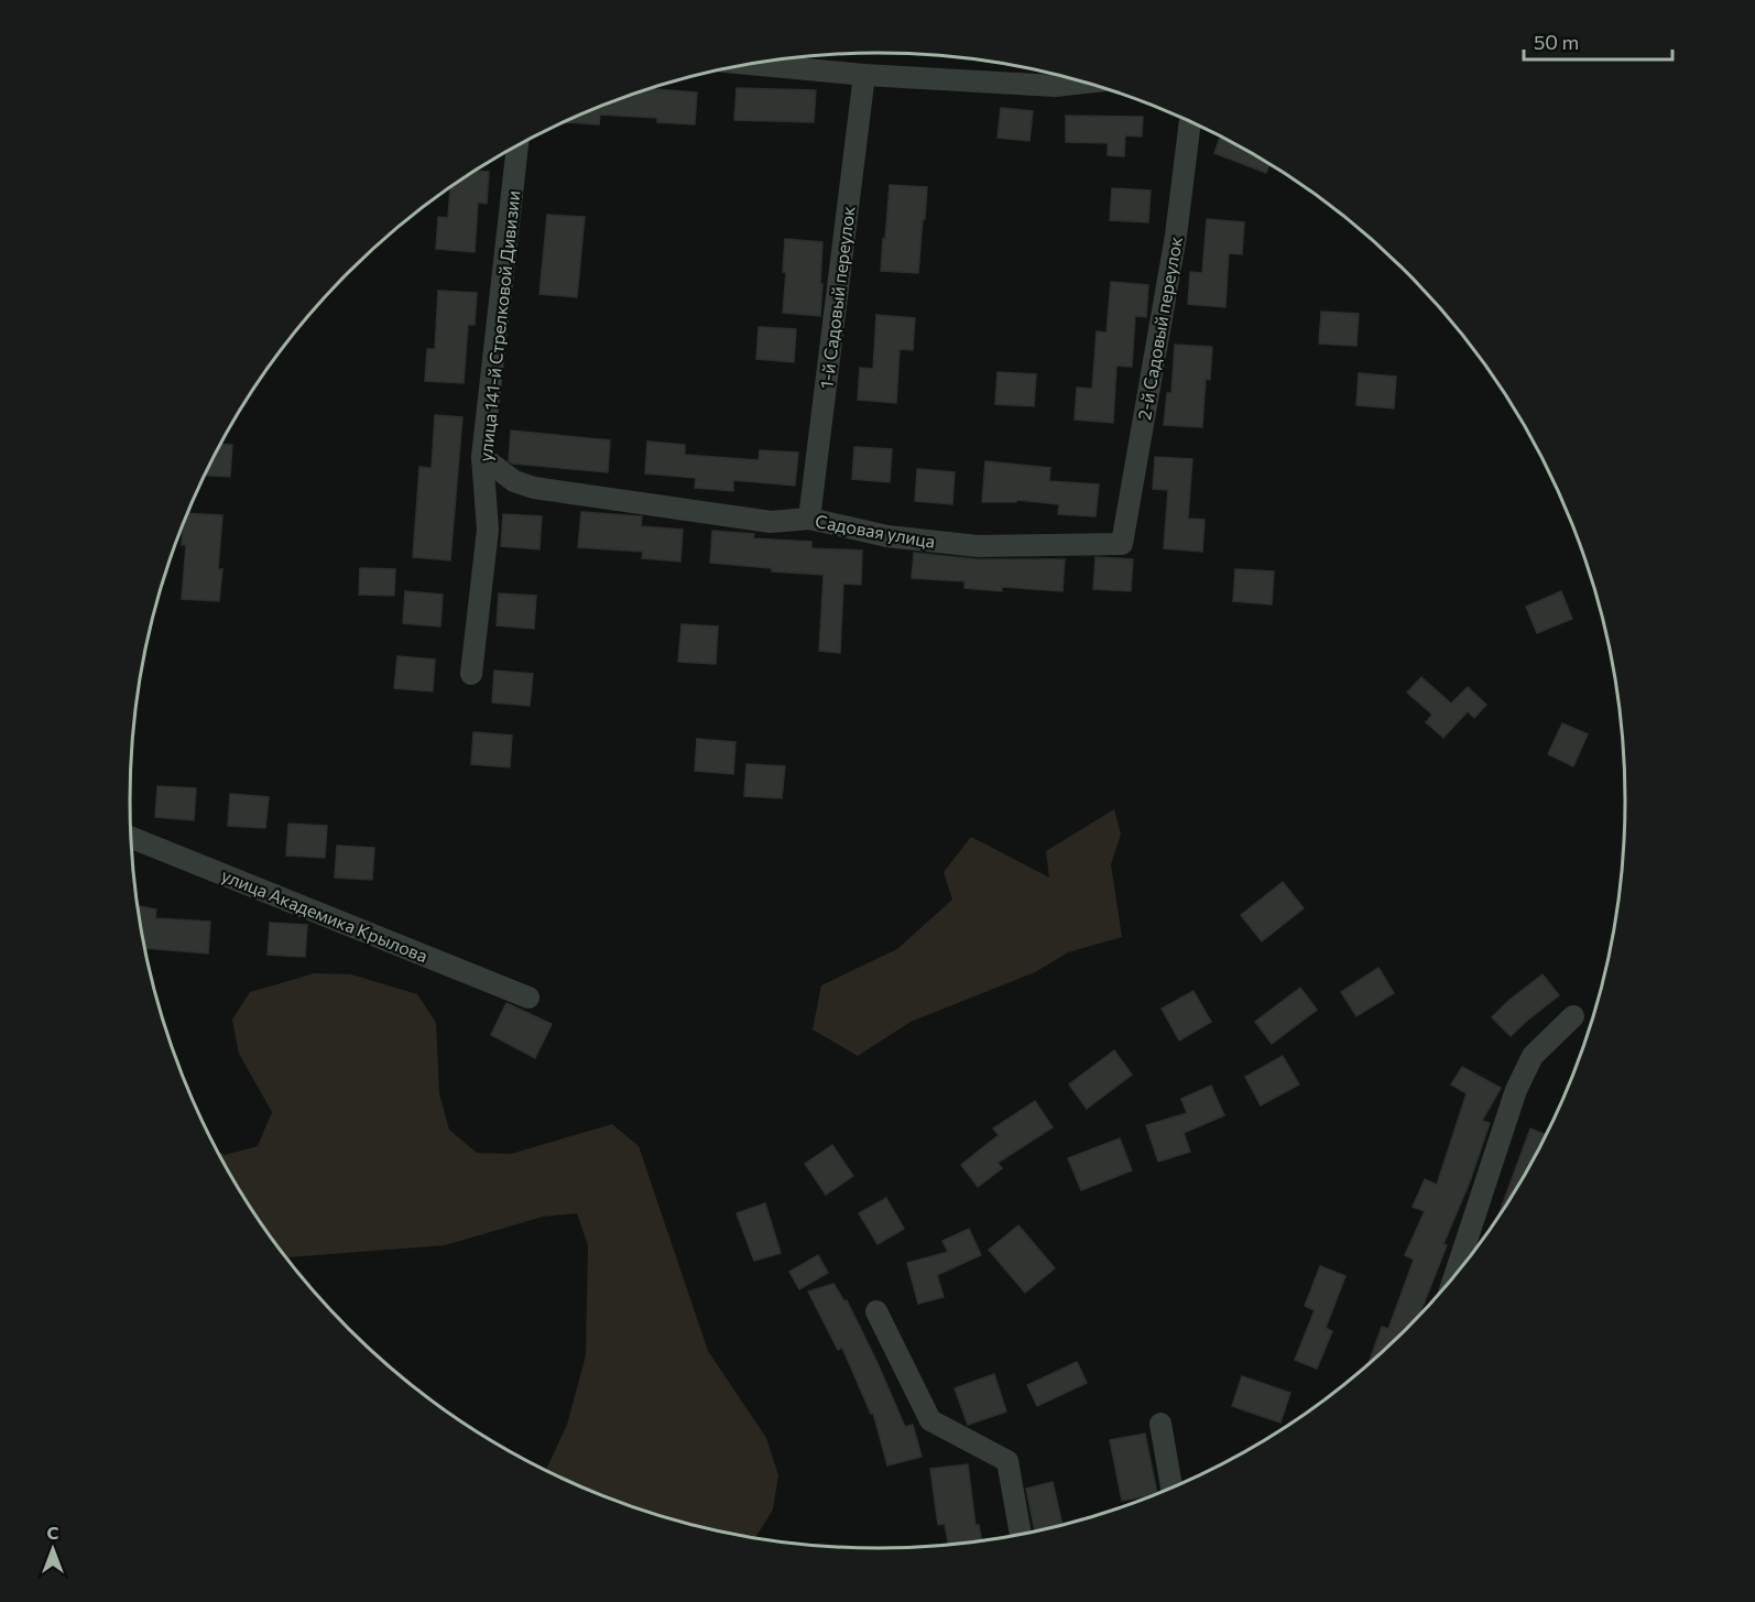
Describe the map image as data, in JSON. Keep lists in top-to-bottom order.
{
  "streets": {
    "street": [
      "1-й Садовый переулок",
      "улица 141-й Стрелковой Дивизии",
      "2-й Садовый переулок",
      "Садовая улица",
      "улица Академика Крылова"
    ]
  },
  "crossings": [
    ["1-й Садовый переулок", "Садовая улица"],
    ["улица 141-й Стрелковой Дивизии", "Садовая улица"],
    ["2-й Садовый переулок", "Садовая улица"]
  ],
  "scale_bar": "50 m",
  "north": "top"
}
